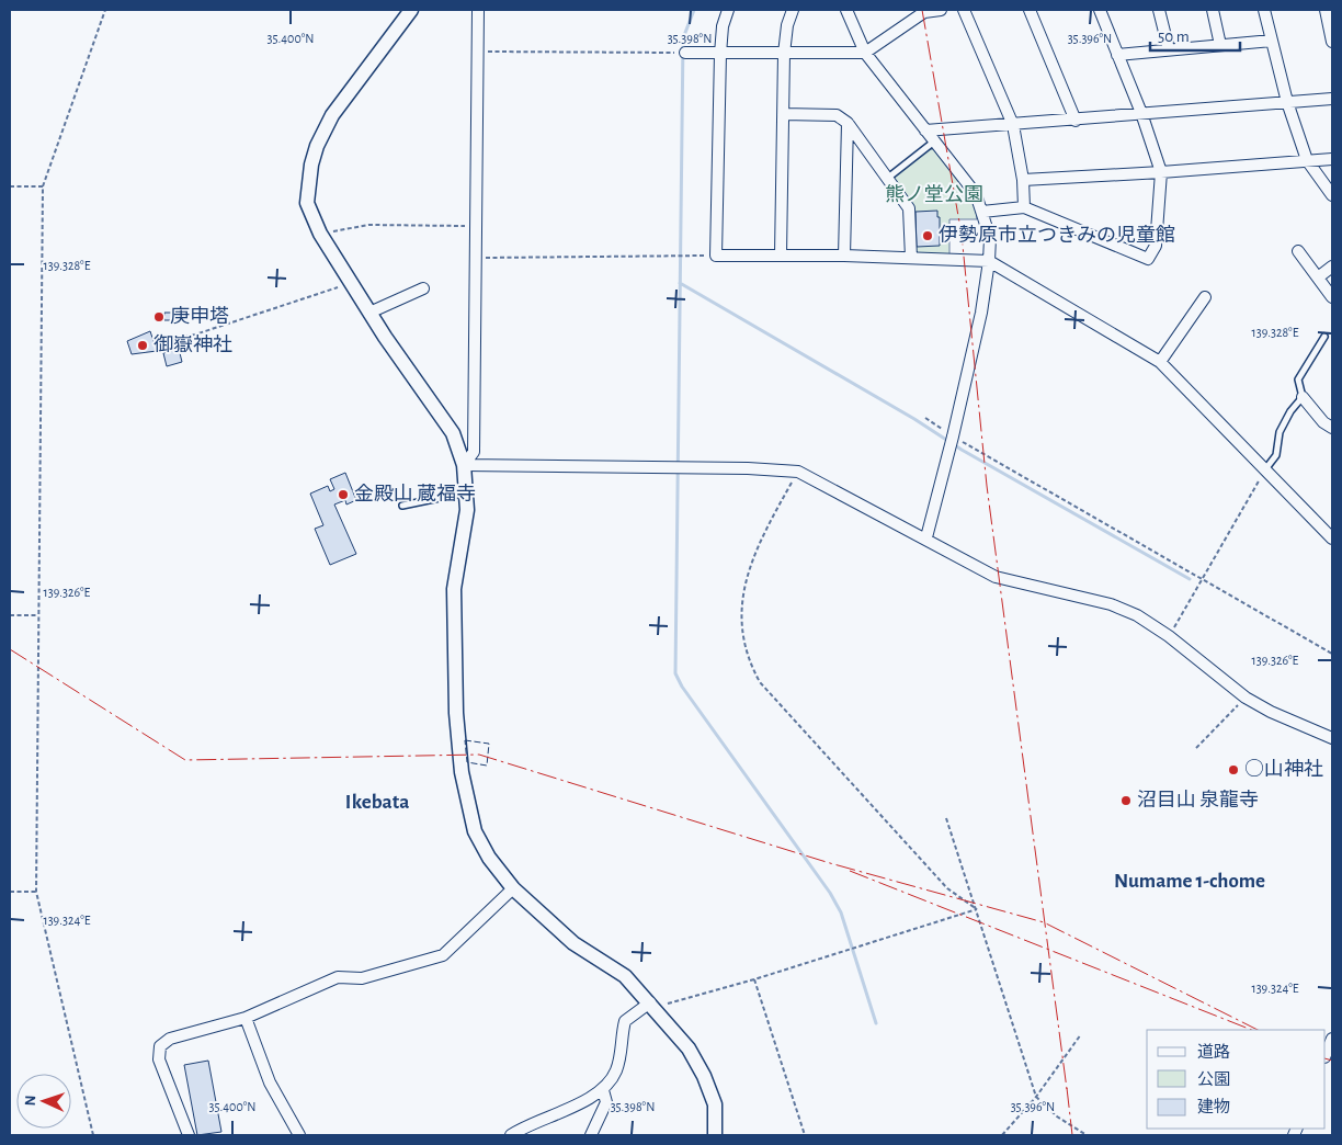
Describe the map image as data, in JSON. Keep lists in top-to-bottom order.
{
  "districts": ["Ikebata", "Numame 1-chome"],
  "parks": ["熊ノ堂公園"],
  "places": [
    "伊勢原市立つきみの児童館",
    "庚申塔",
    "御嶽神社",
    "金殿山 蔵福寺",
    "○山神社",
    "沼目山 泉龍寺"
  ],
  "legend": ["道路", "公園", "建物"],
  "scale_bar": "50 m",
  "north": "left",
  "coordinates": [
    "35.400°N",
    "35.398°N",
    "35.396°N",
    "139.328°E",
    "139.326°E",
    "139.324°E"
  ]
}
